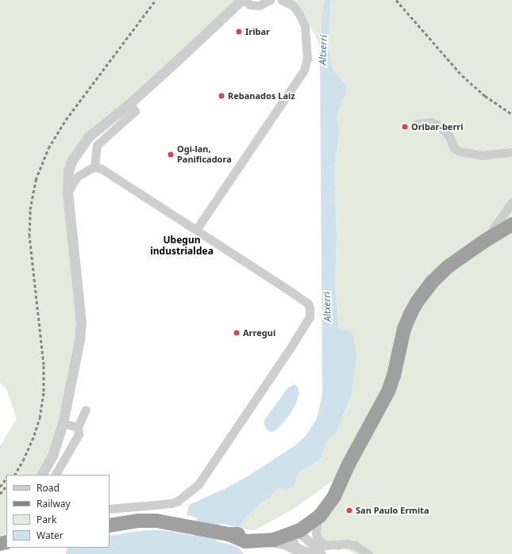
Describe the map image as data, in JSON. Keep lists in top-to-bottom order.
{
  "districts": ["Ubegun industrialdea"],
  "water": ["Altxerri"],
  "places": [
    "Iribar",
    "Rebanados Laiz",
    "Oribar-berri",
    "Ogi-lan, Panificadora",
    "Arregui",
    "San Paulo Ermita"
  ],
  "legend": [
    "Road",
    "Railway",
    "Park",
    "Water"
  ]
}
